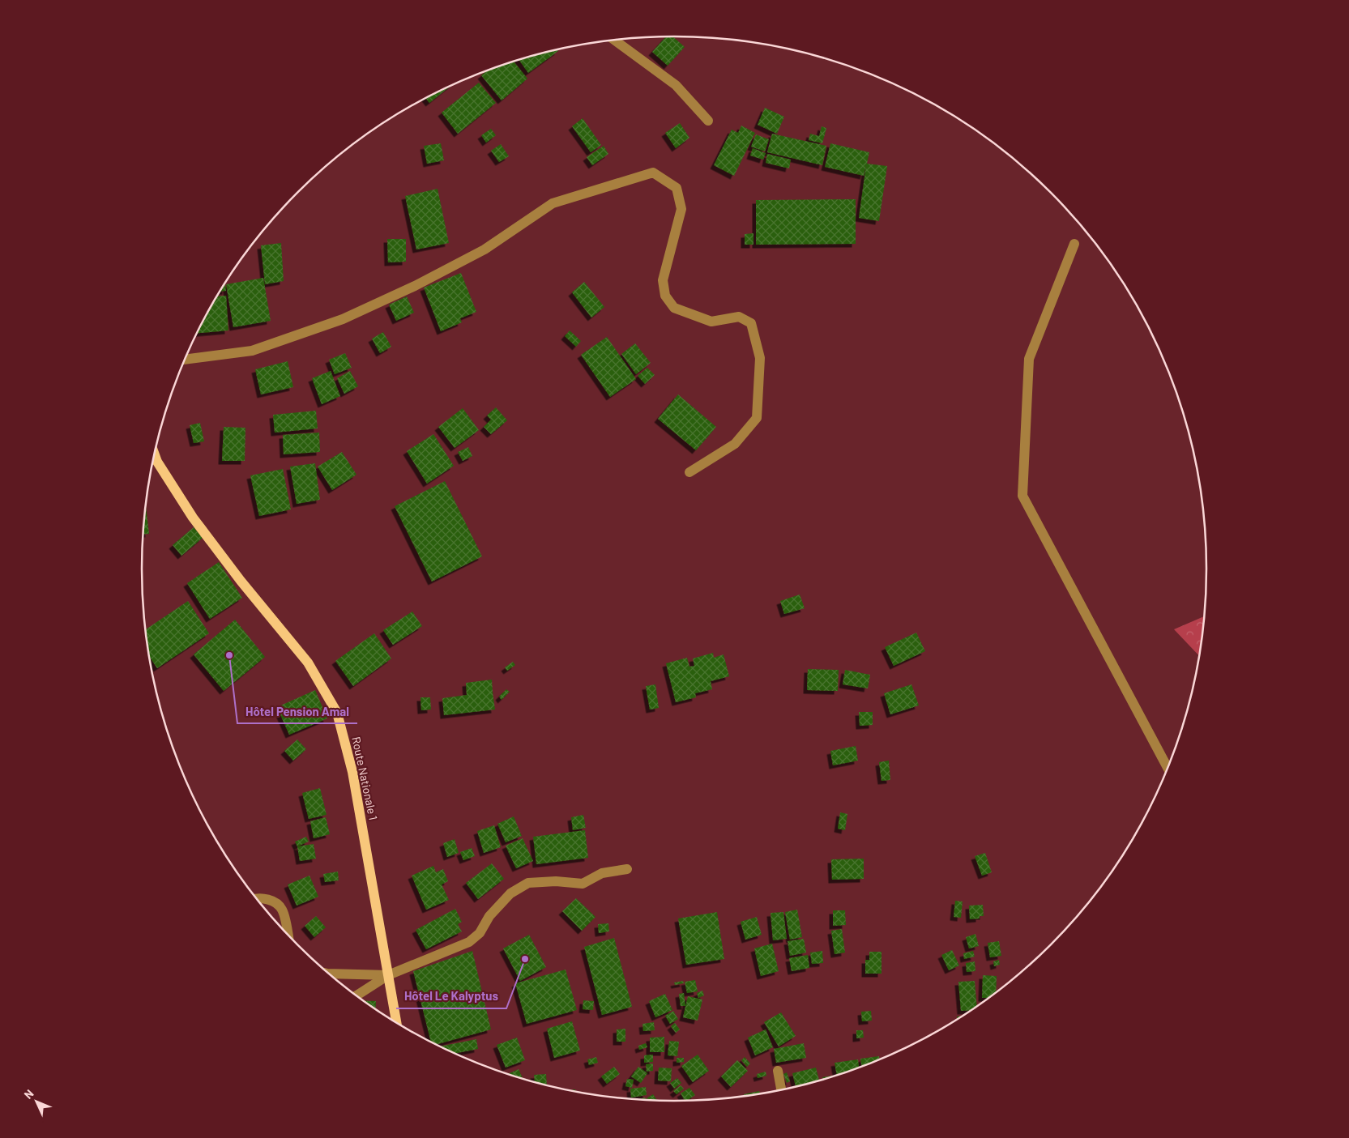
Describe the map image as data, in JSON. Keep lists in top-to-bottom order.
{
  "streets": {
    "main road": ["Route Nationale 1"]
  },
  "places": ["Hôtel Pension Amal", "Hôtel Le Kalyptus"],
  "north": "top left"
}
